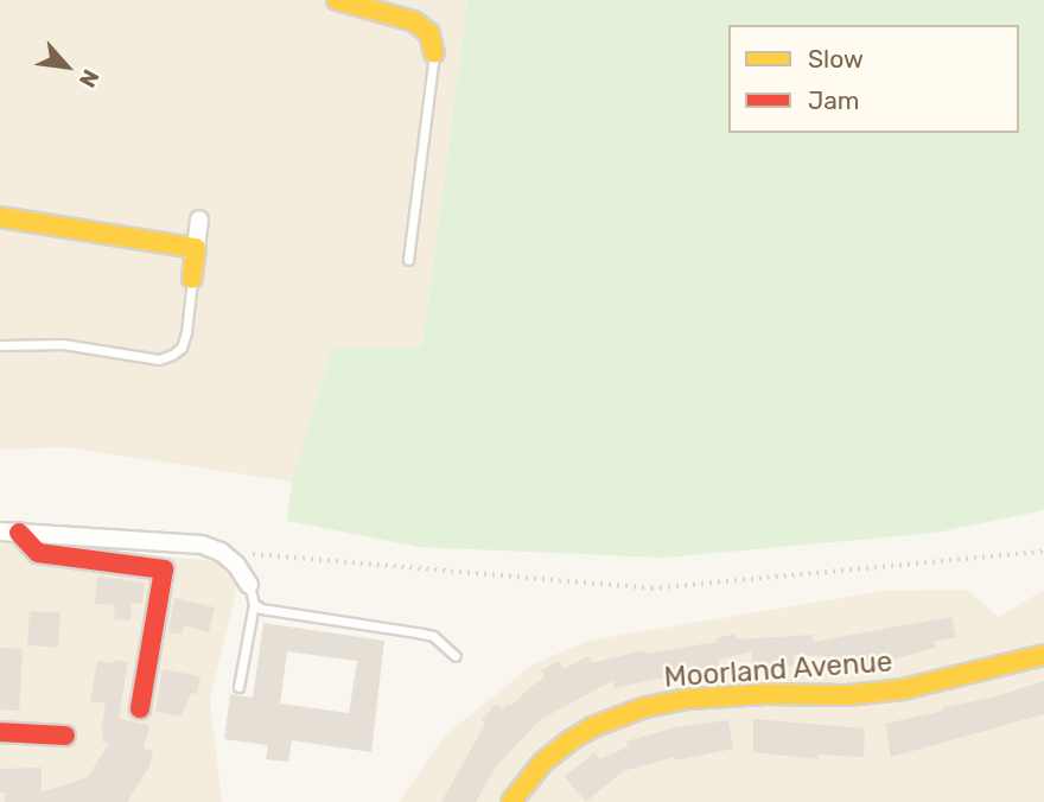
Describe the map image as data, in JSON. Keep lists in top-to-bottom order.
{
  "streets": {
    "street": ["Moorland Avenue"]
  },
  "legend": ["Slow", "Jam"],
  "north": "bottom right"
}
